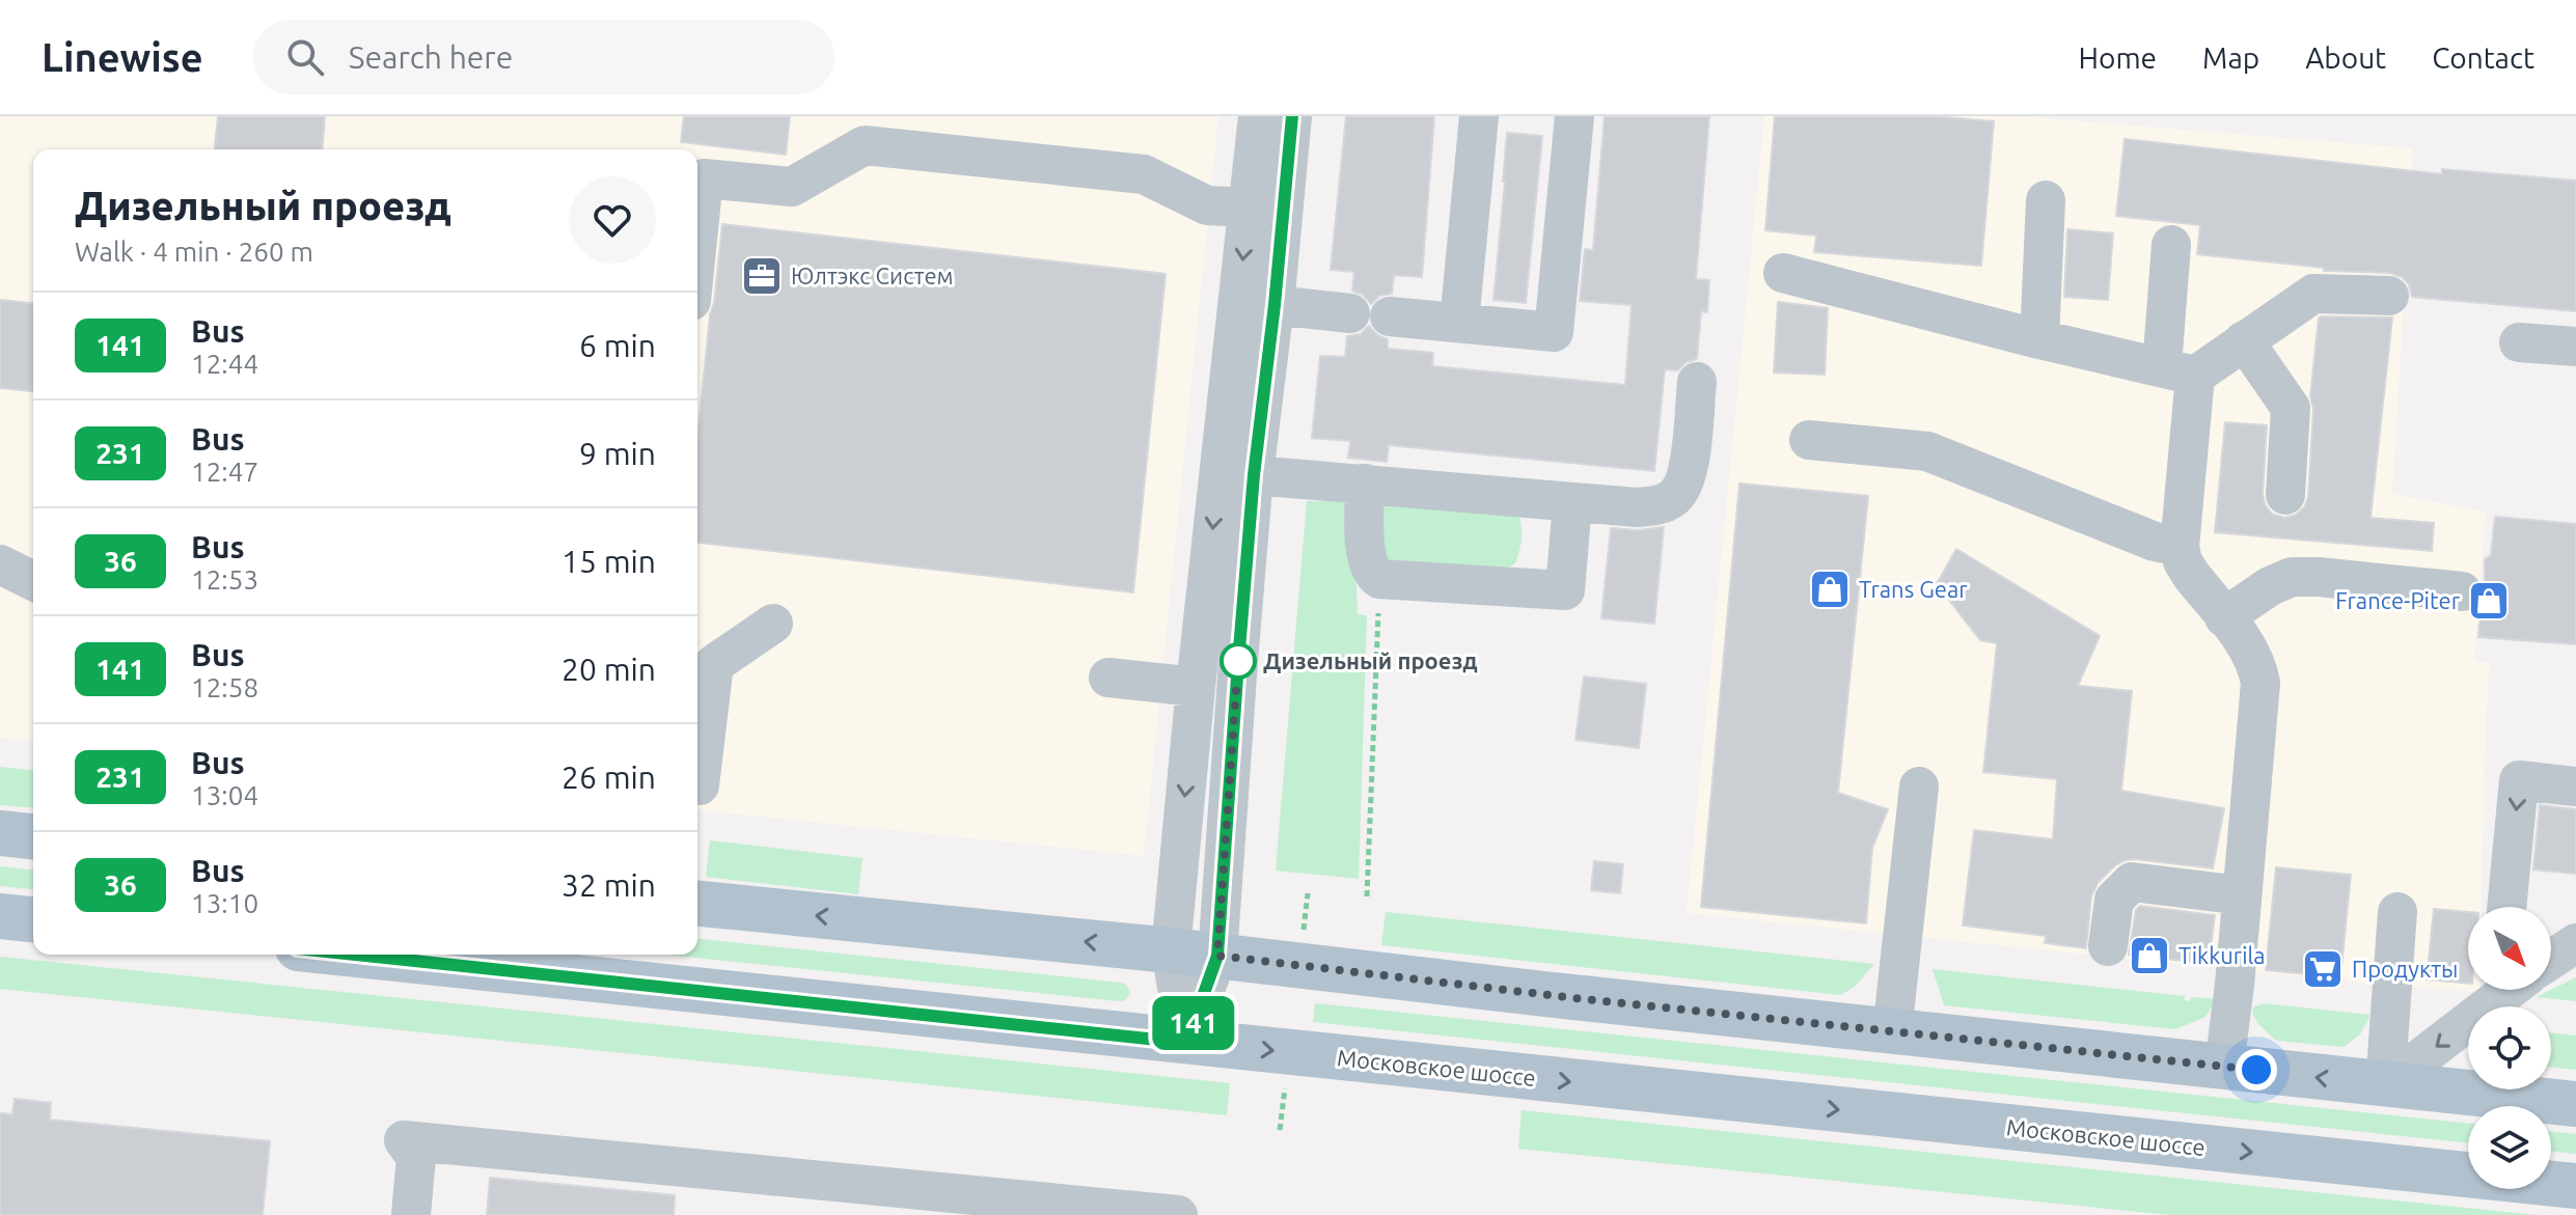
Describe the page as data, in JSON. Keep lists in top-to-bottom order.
{
  "streets": {
    "main road": ["Московское шоссе"]
  },
  "places": {
    "office": ["Юлтэкс Систем"],
    "shop": ["Trans Gear", "France-Piter", "Tikkurila"],
    "other": ["Дизельный проезд"],
    "supermarket": ["Продукты"]
  },
  "lines": ["bus line 141"],
  "north": "bottom right",
  "page": {
    "header": "Linewise",
    "search": "Search here",
    "nav": [
      "Home",
      "Map",
      "About",
      "Contact"
    ],
    "on_map": "141",
    "heading": ["Дизельный проезд", "Walk · 4 min · 260 m"],
    "list": [
      {
        "mark": "141",
        "name": "Bus",
        "note": "12:44",
        "value": "6 min"
      },
      {
        "mark": "231",
        "name": "Bus",
        "note": "12:47",
        "value": "9 min"
      },
      {
        "mark": "36",
        "name": "Bus",
        "note": "12:53",
        "value": "15 min"
      },
      {
        "mark": "141",
        "name": "Bus",
        "note": "12:58",
        "value": "20 min"
      },
      {
        "mark": "231",
        "name": "Bus",
        "note": "13:04",
        "value": "26 min"
      },
      {
        "mark": "36",
        "name": "Bus",
        "note": "13:10",
        "value": "32 min"
      }
    ]
  }
}
